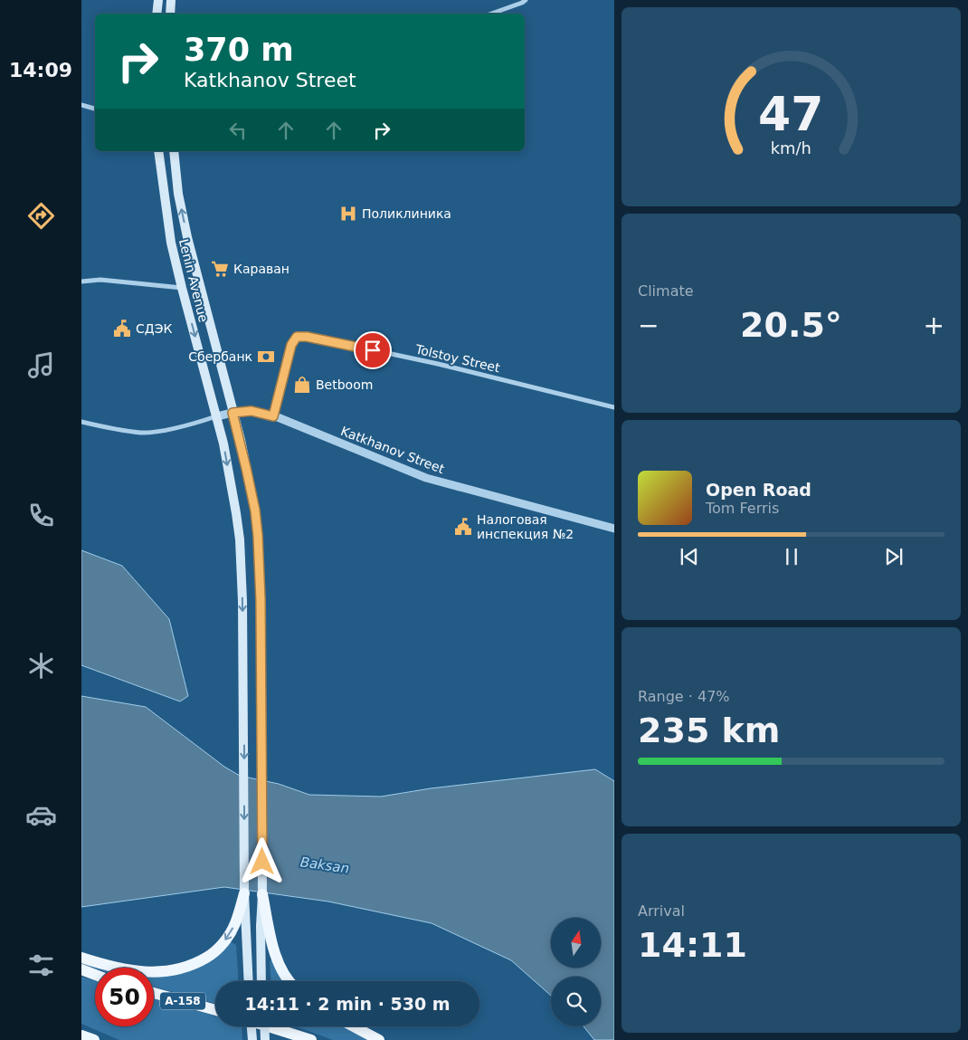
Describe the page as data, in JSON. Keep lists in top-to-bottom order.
{
  "streets": {
    "main road": ["Lenin Avenue", "А-158"],
    "street": ["Tolstoy Street", "Katkhanov Street"]
  },
  "crossings": [
    ["Lenin Avenue", "Katkhanov Street"],
    ["Tolstoy Street", "Katkhanov Street"]
  ],
  "water": ["Baksan"],
  "places": {
    "hospital": ["Поликлиника"],
    "supermarket": ["Караван"],
    "public building": ["СДЭК", "Налоговая инспекция №2"],
    "bank": ["Сбербанк"],
    "shop": ["Betboom"]
  },
  "north": "top",
  "page": {
    "tabs": "14:09",
    "turn": ["370 m", "Katkhanov Street"],
    "tile": [
      "Climate",
      ["Range · 47%", "235 km"],
      ["Arrival", "14:11"]
    ],
    "heat": ["−", "20.5°", "+"],
    "song": ["Open Road", "Tom Ferris"],
    "limit": "50",
    "trip": "14:11 · 2 min · 530 m",
    "gauge": ["47", "km/h"]
  }
}
